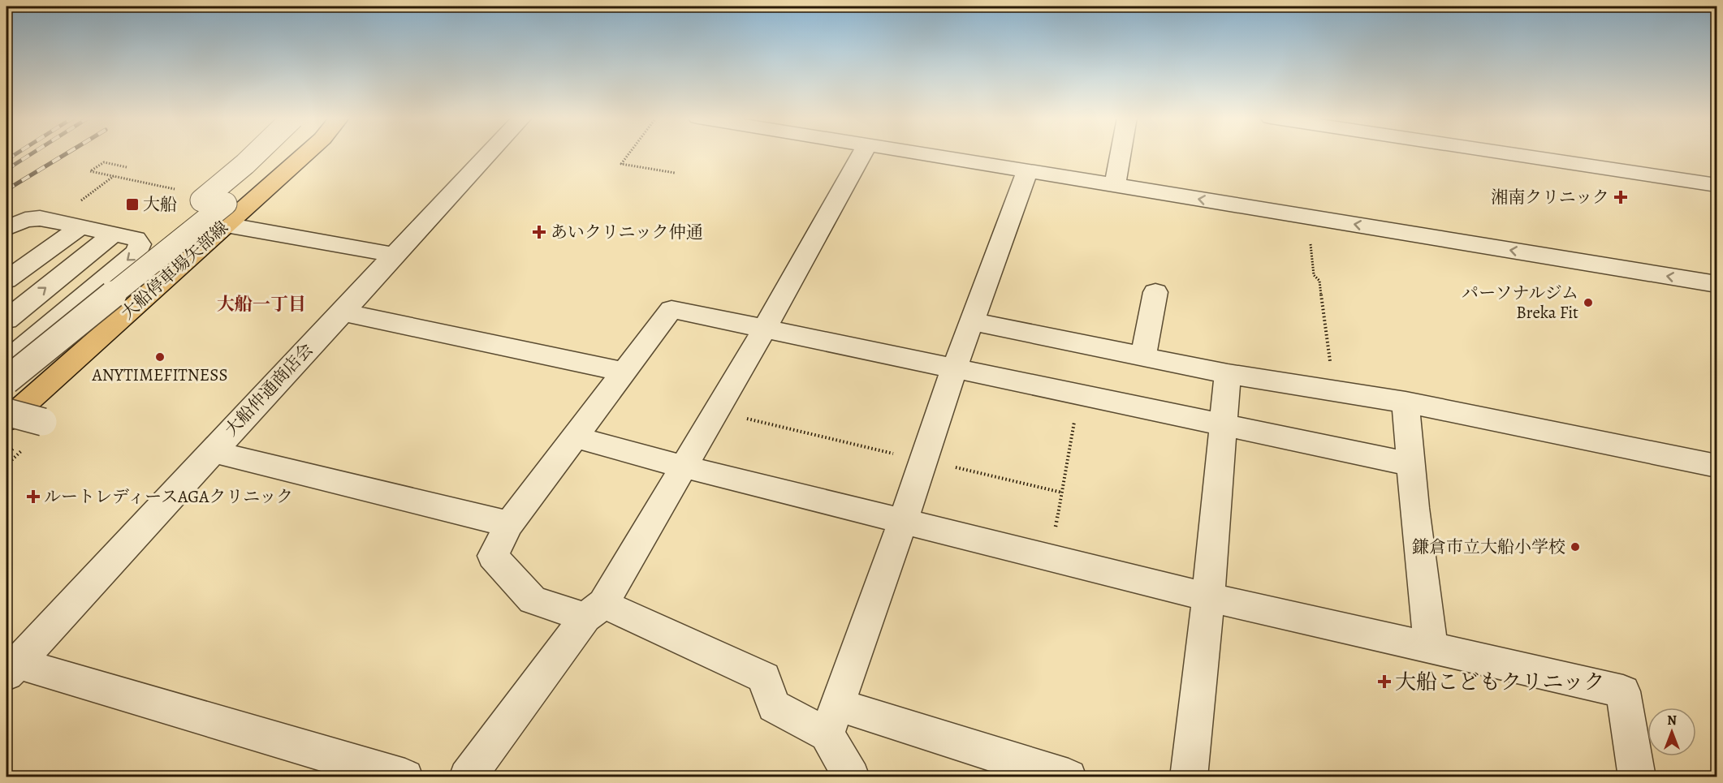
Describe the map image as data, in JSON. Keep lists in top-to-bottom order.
{
  "streets": {
    "main road": ["大船停車場矢部線"],
    "street": ["大船仲通商店会"]
  },
  "districts": ["大船一丁目"],
  "places": {
    "health": [
      "湘南クリニック",
      "あいクリニック仲通",
      "ルートレディースAGAクリニック",
      "大船こどもクリニック"
    ],
    "transit": ["大船"],
    "other": ["パーソナルジム Breka Fit", "ANYTIMEFITNESS", "鎌倉市立大船小学校"]
  },
  "north": "top"
}
